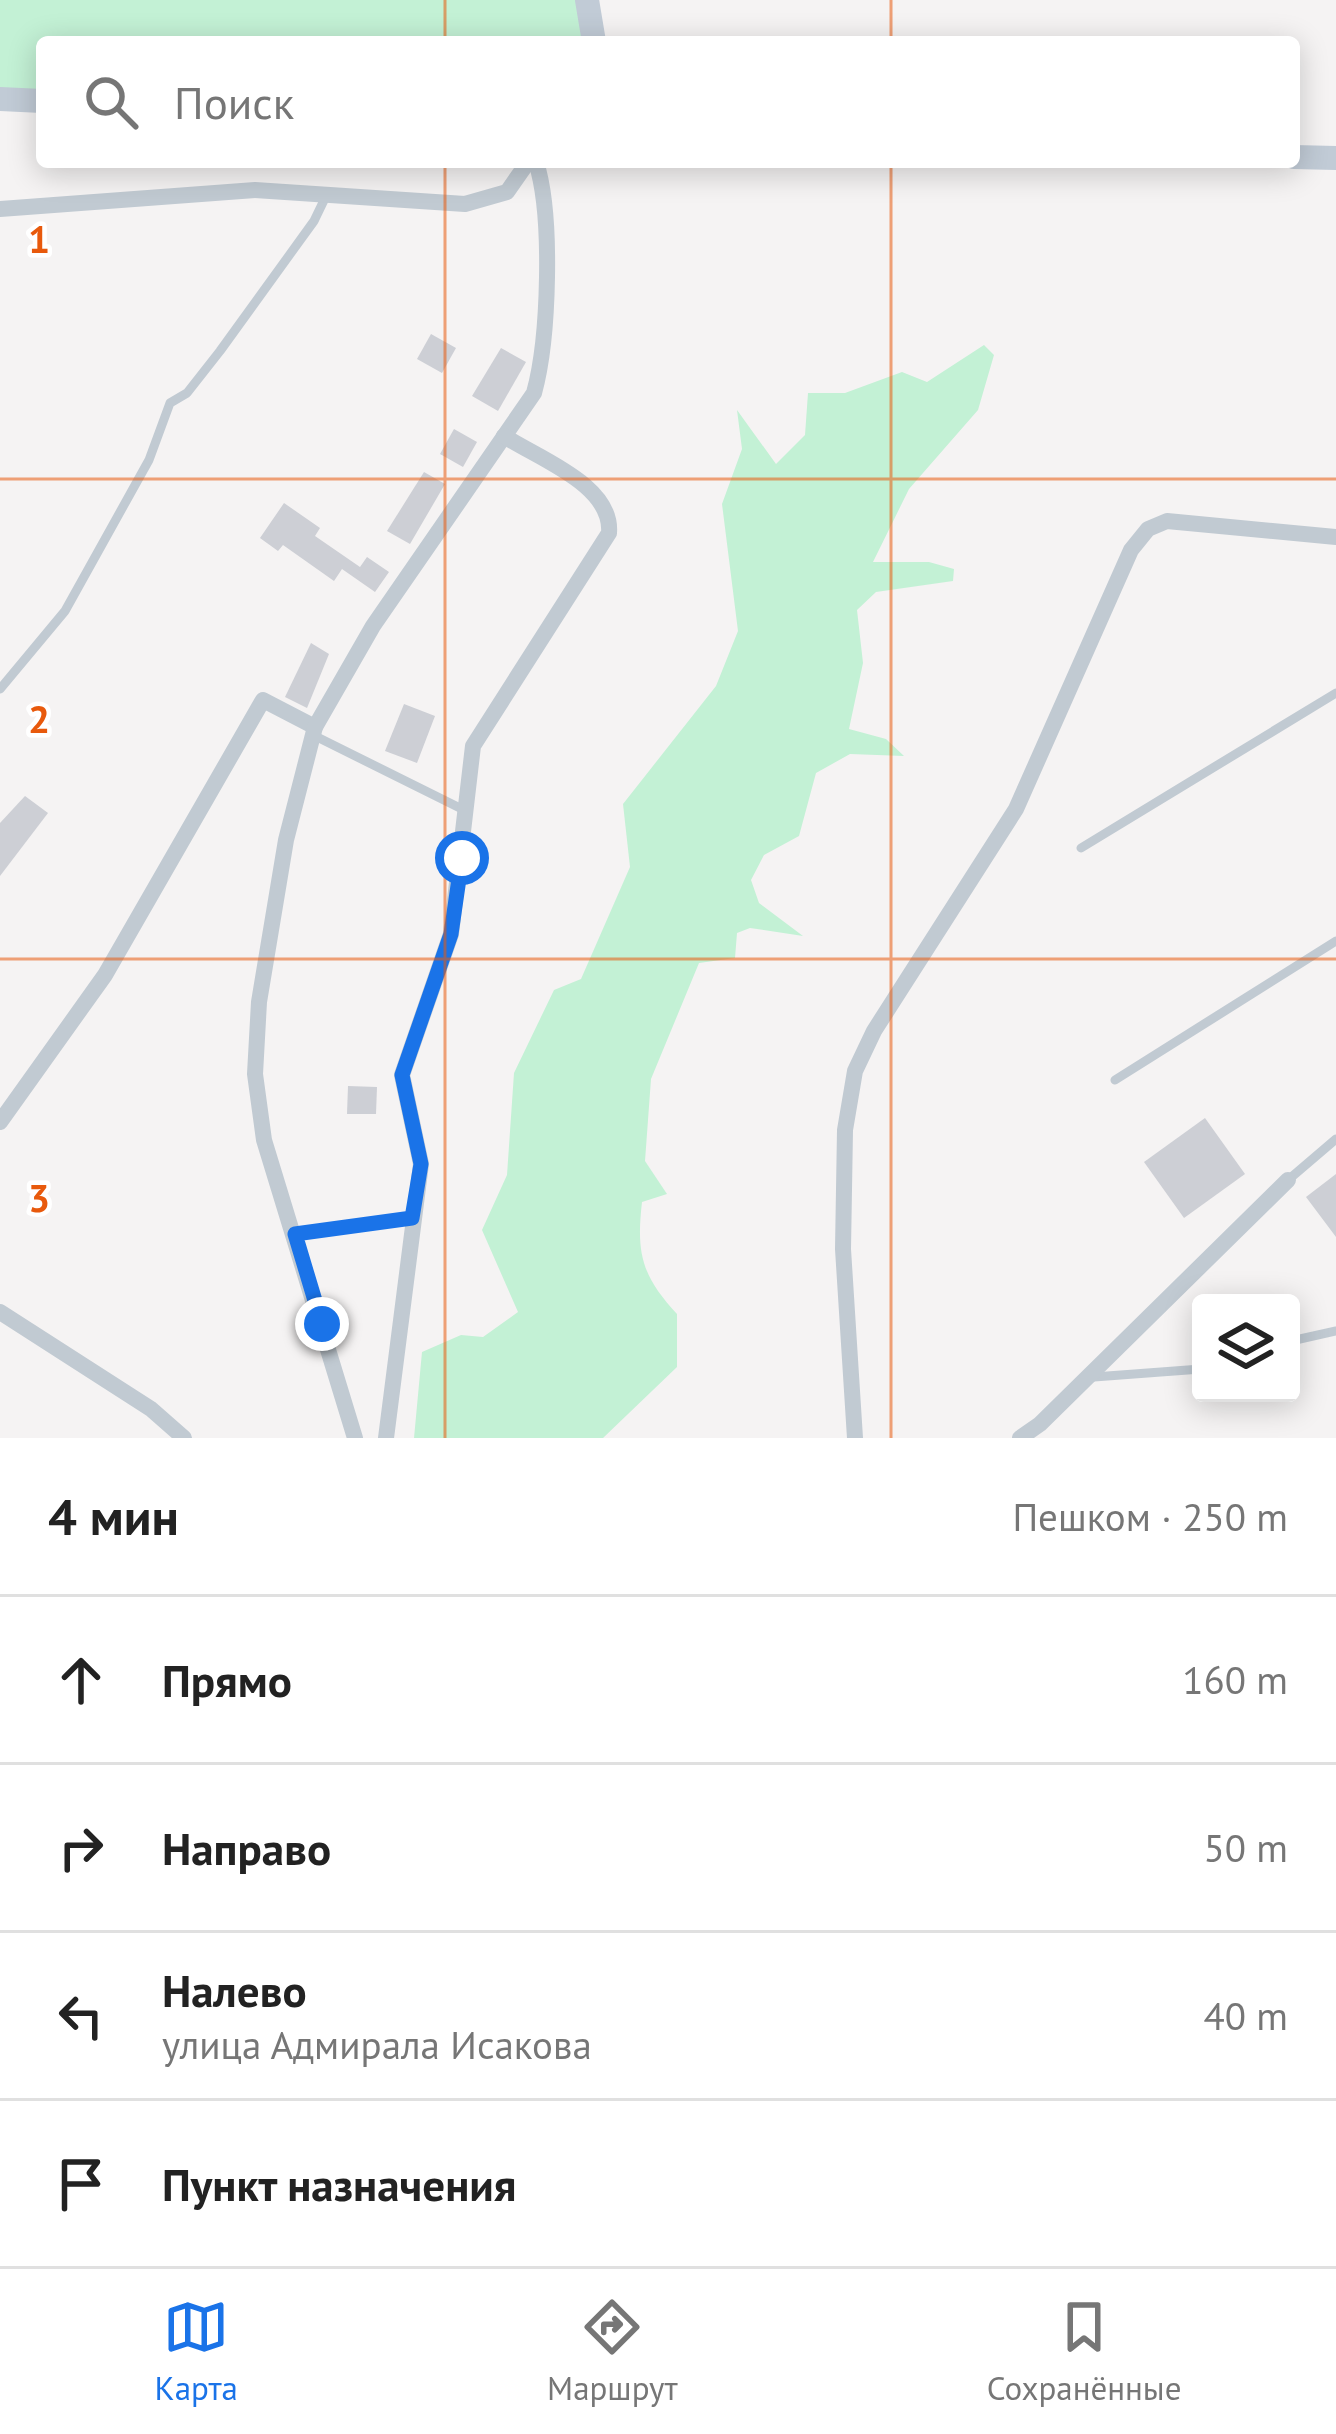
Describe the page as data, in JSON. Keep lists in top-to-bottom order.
{
  "page": {
    "search": "Поиск",
    "heading": ["4 мин", "Пешком · 250 m"],
    "list": [
      ["Прямо", "160 m"],
      ["Направо", "50 m"],
      ["Налево", "улица Адмирала Исакова", "40 m"],
      "Пункт назначения"
    ],
    "nav": ["Карта", "Маршрут", "Сохранённые"]
  },
  "grid": {
    "rows": ["1", "2", "3"]
  }
}
